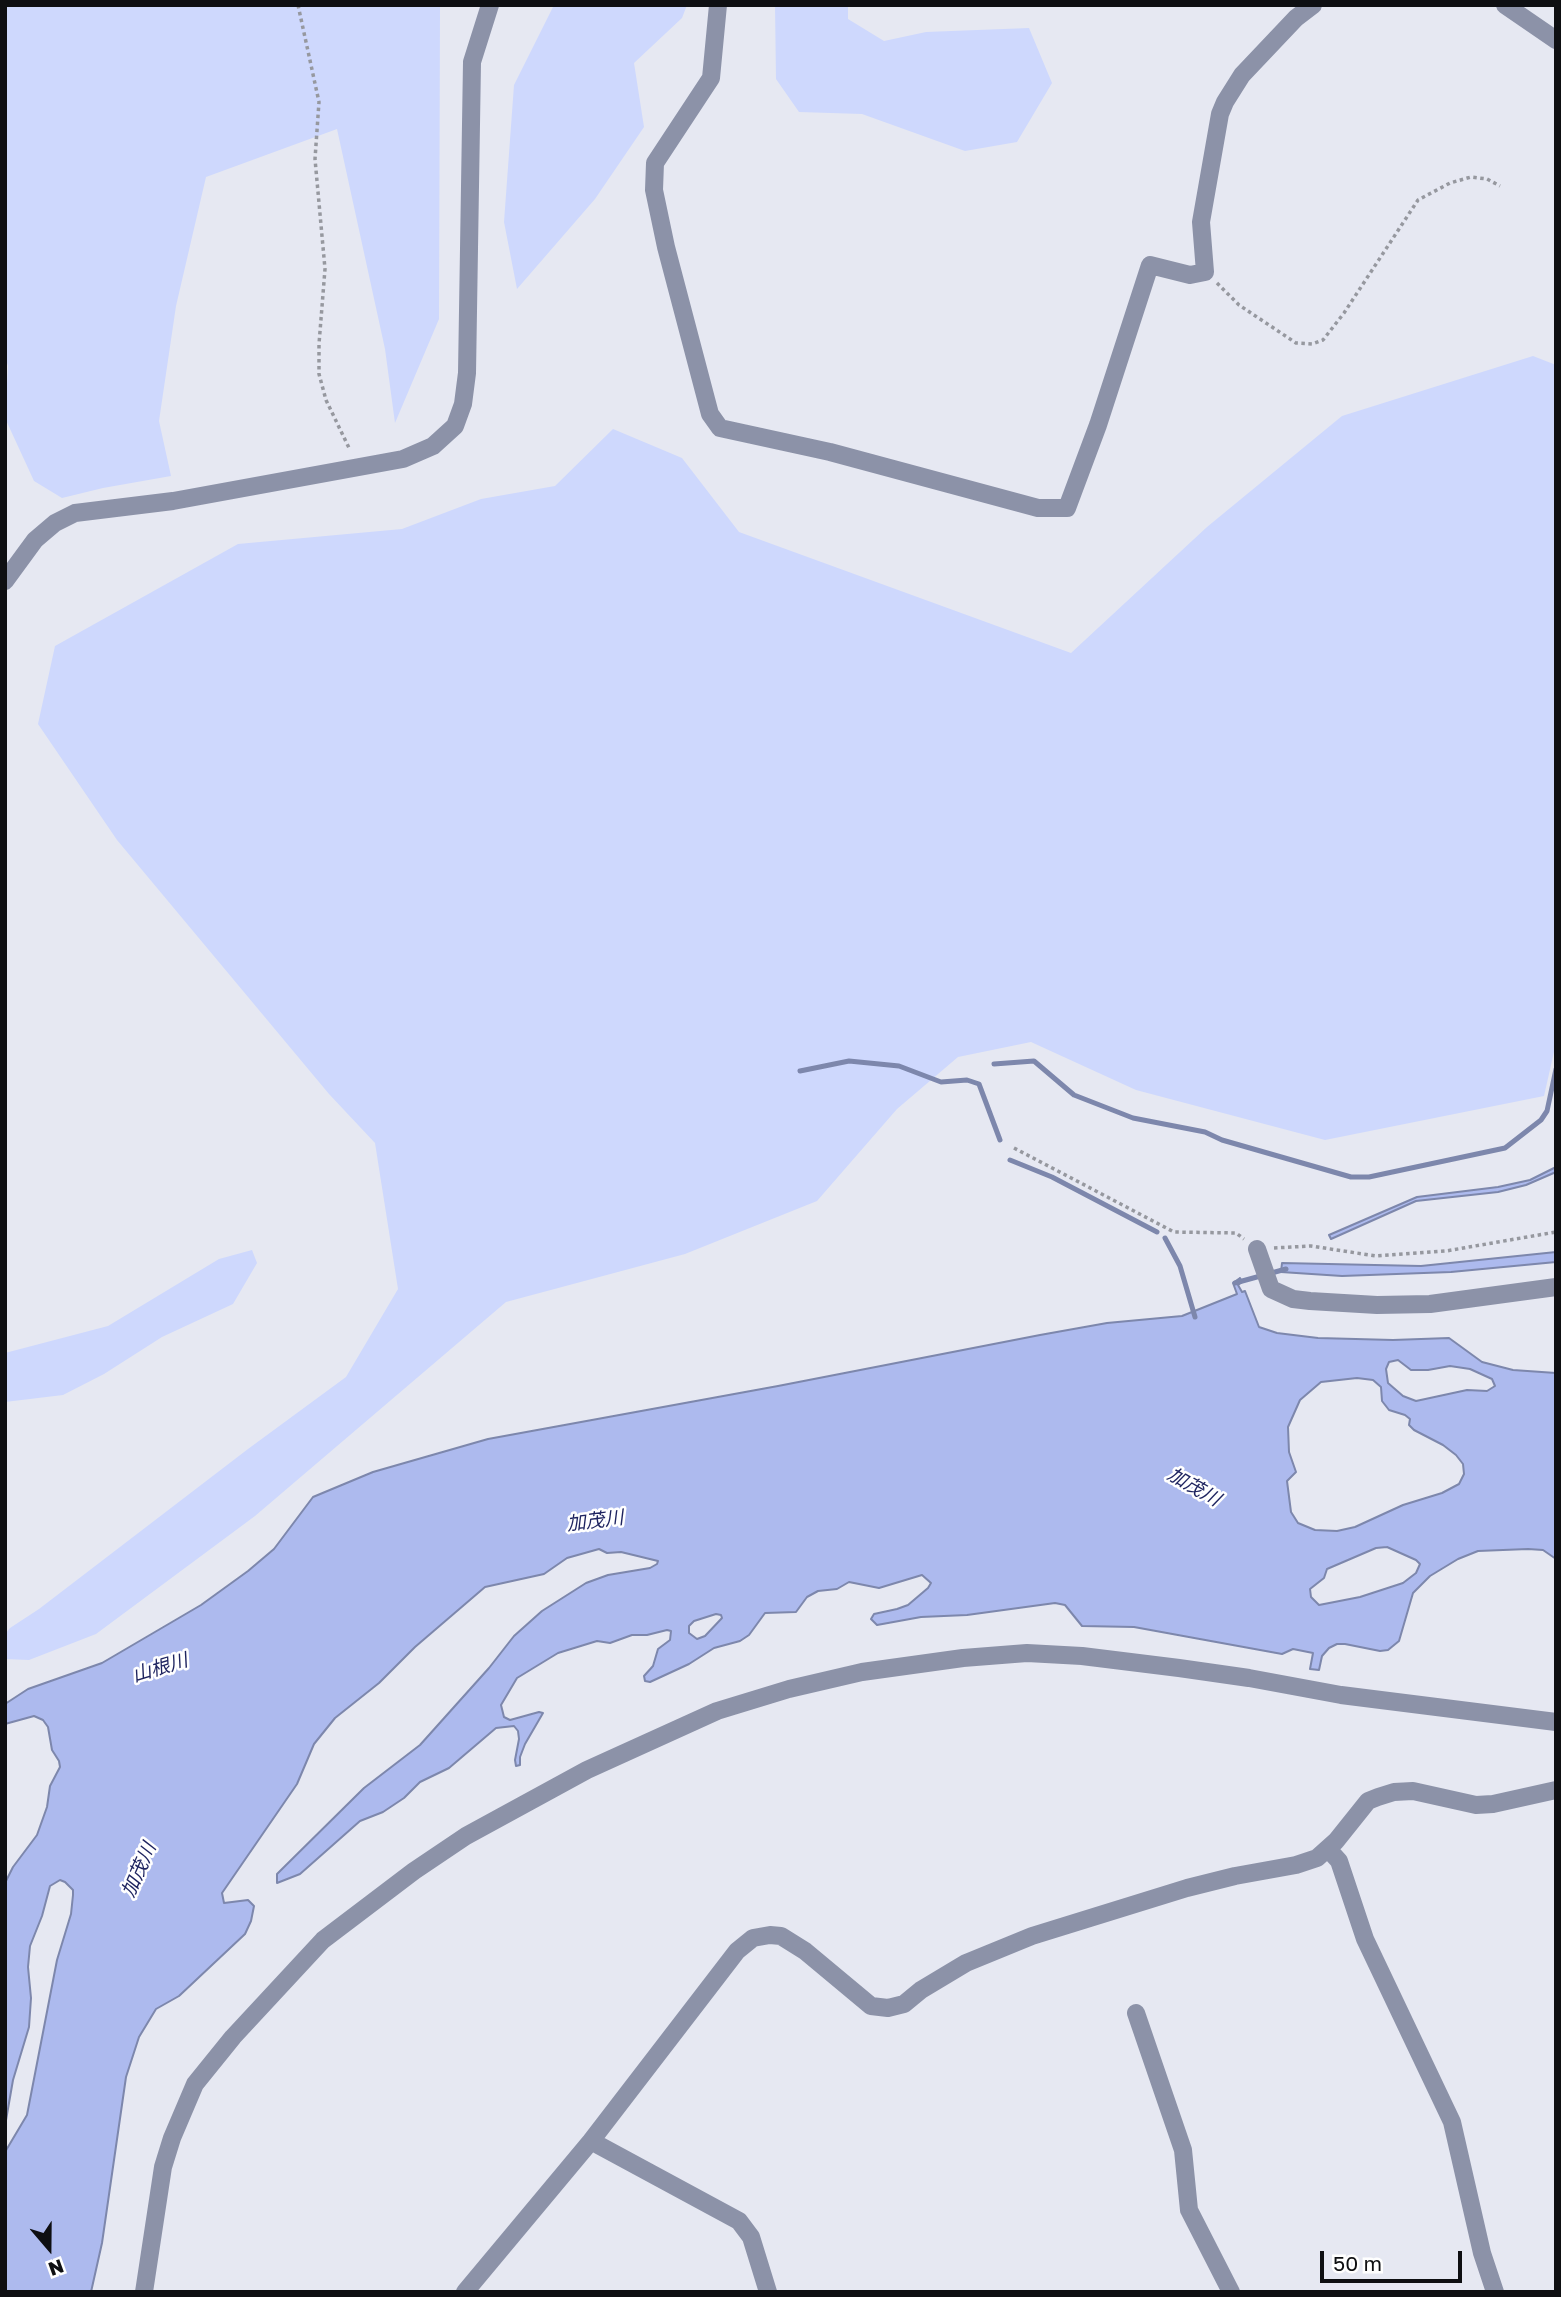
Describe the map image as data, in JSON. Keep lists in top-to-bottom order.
{
  "water": ["加茂川", "山根川"],
  "scale_bar": "50 m",
  "north": "bottom"
}
